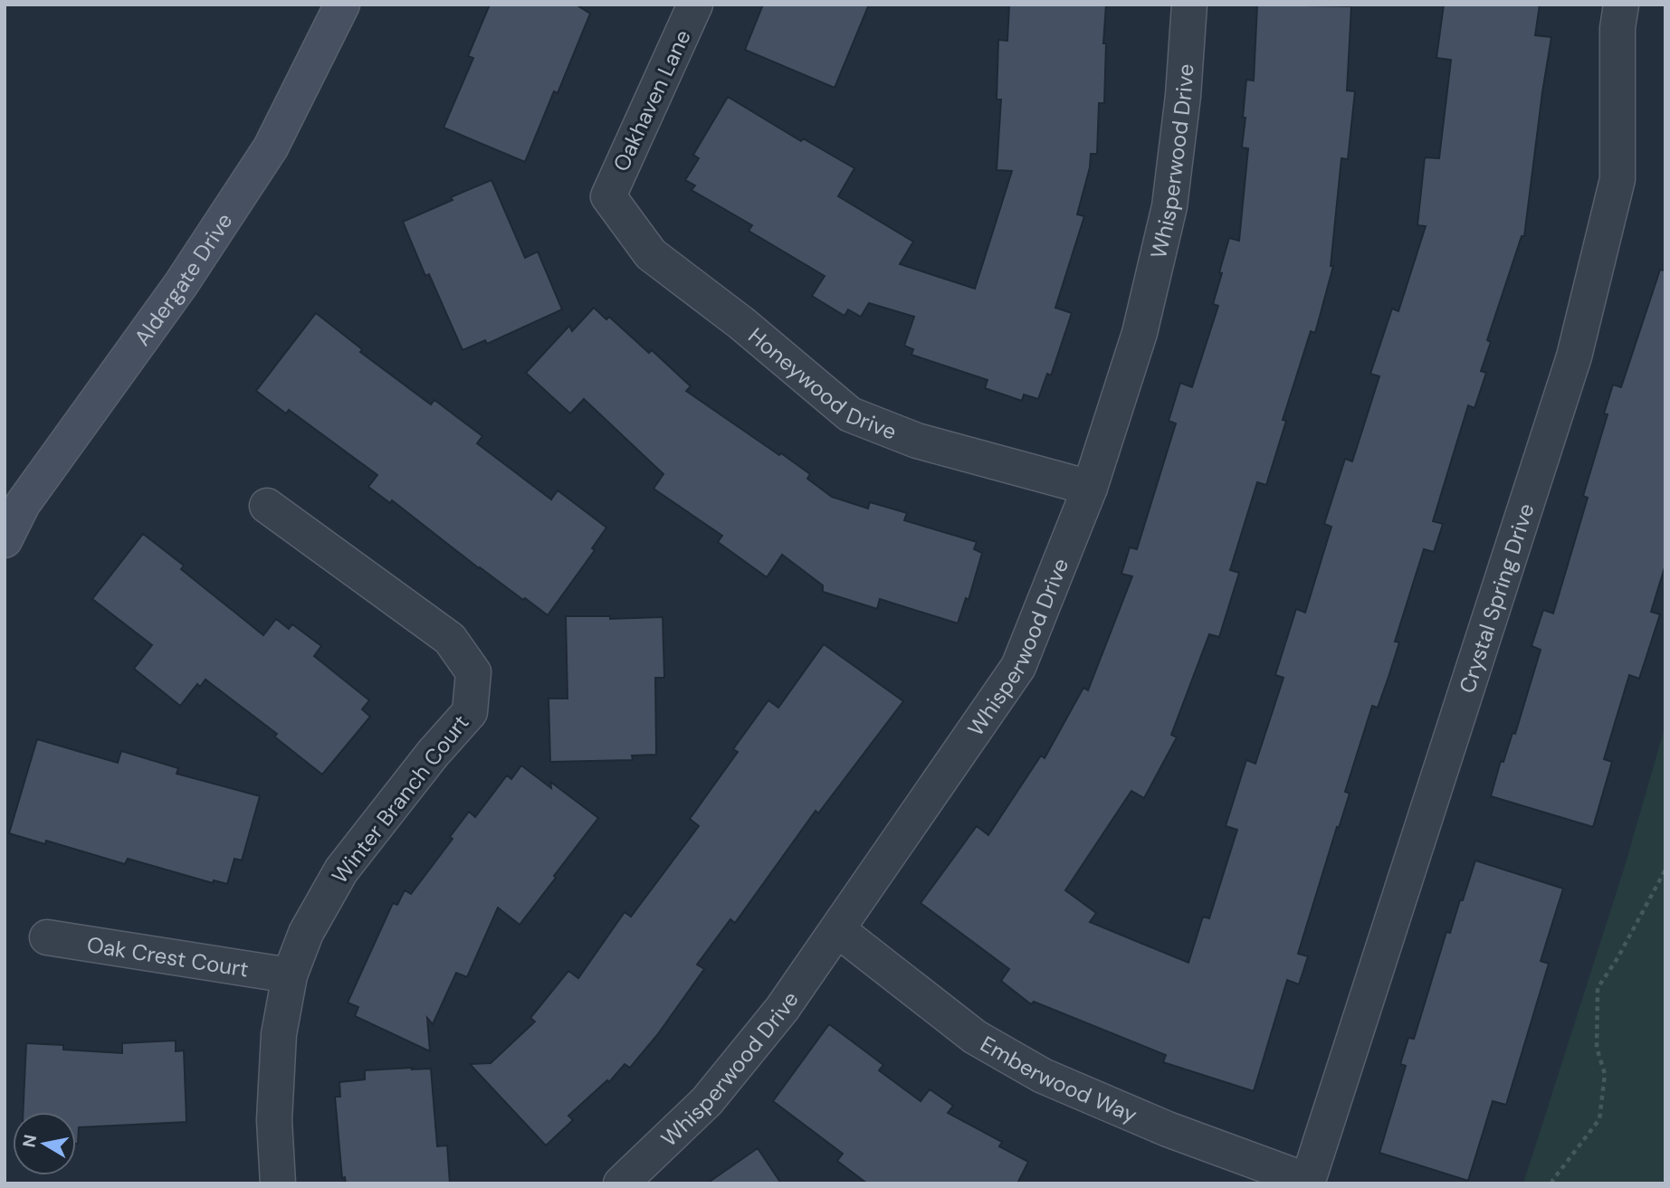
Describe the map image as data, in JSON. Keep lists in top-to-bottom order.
{
  "streets": {
    "street": [
      "Oakhaven Lane",
      "Whisperwood Drive",
      "Aldergate Drive",
      "Honeywood Drive",
      "Crystal Spring Drive",
      "Winter Branch Court",
      "Oak Crest Court",
      "Emberwood Way"
    ]
  },
  "crossings": [
    ["Oakhaven Lane", "Honeywood Drive"],
    ["Whisperwood Drive", "Honeywood Drive"],
    ["Whisperwood Drive", "Emberwood Way"],
    ["Crystal Spring Drive", "Emberwood Way"],
    ["Winter Branch Court", "Oak Crest Court"]
  ],
  "north": "left"
}
